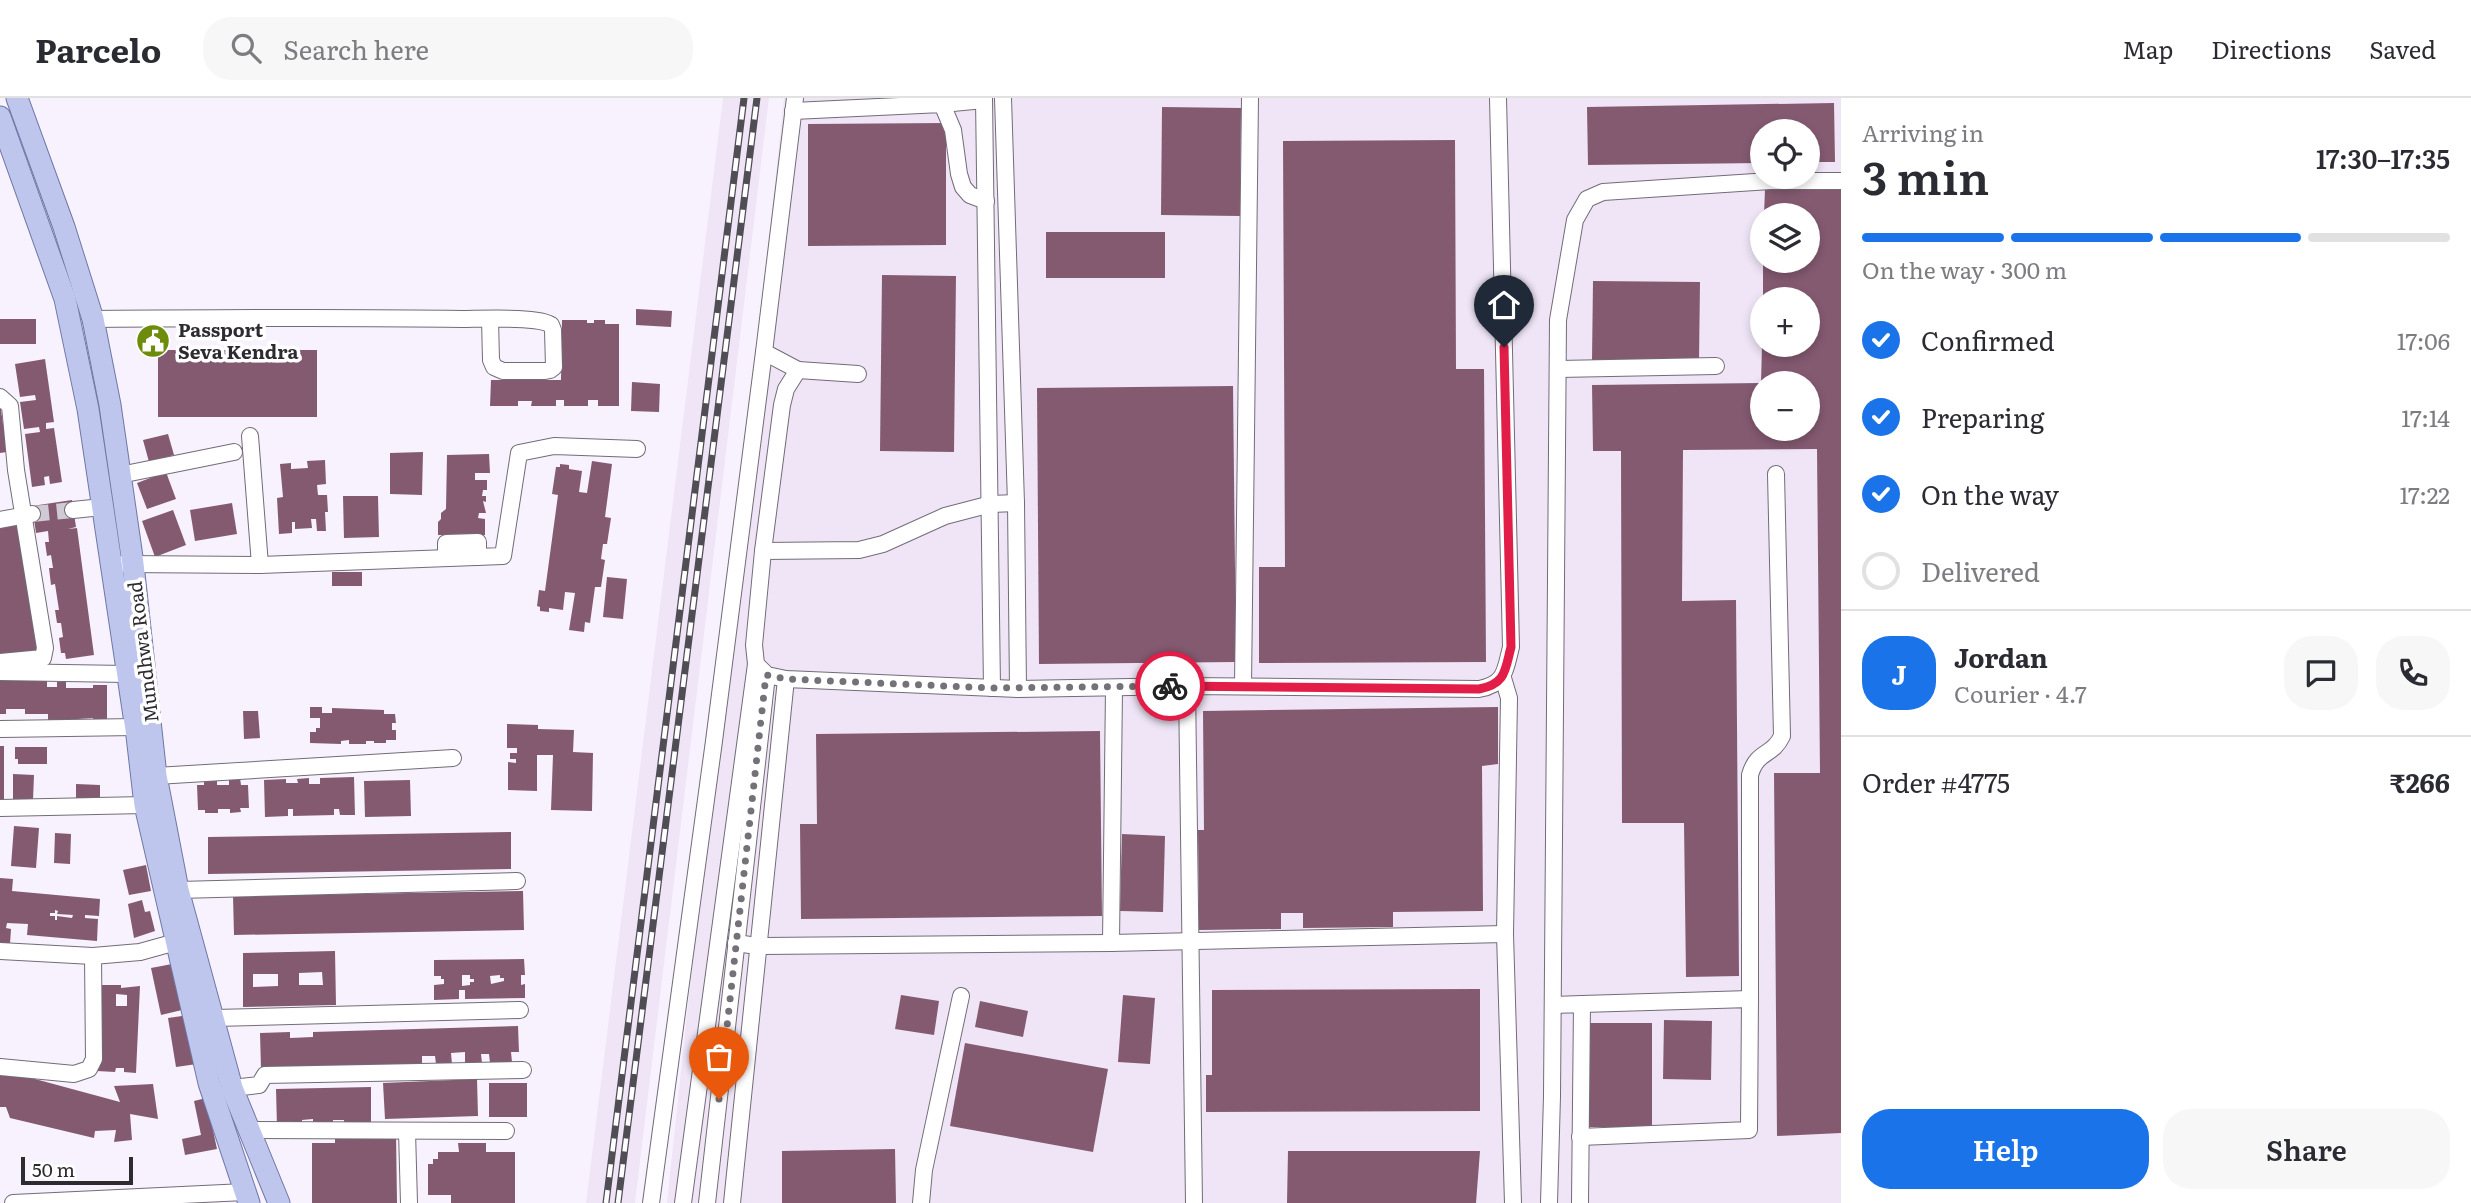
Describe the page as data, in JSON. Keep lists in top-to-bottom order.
{
  "streets": {
    "main road": ["Mundhwa Road"]
  },
  "places": {
    "public building": ["Passport Seva Kendra"]
  },
  "scale_bar": "50 m",
  "page": {
    "header": "Parcelo",
    "search": "Search here",
    "nav": ["Map", "Directions", "Saved"],
    "heading": ["3 min", "Arriving in", "17:30–17:35"],
    "panel": [
      "Jordan",
      "Courier · 4.7",
      "Order #4775",
      "₹266"
    ],
    "map_buttons": ["+", "−"],
    "bar": "On the way · 300 m",
    "list": [
      ["Confirmed", "17:06"],
      ["Preparing", "17:14"],
      ["On the way", "17:22"],
      "Delivered"
    ],
    "round": "J",
    "buttons": ["Help", "Share"],
    "scale": "50 m"
  }
}
